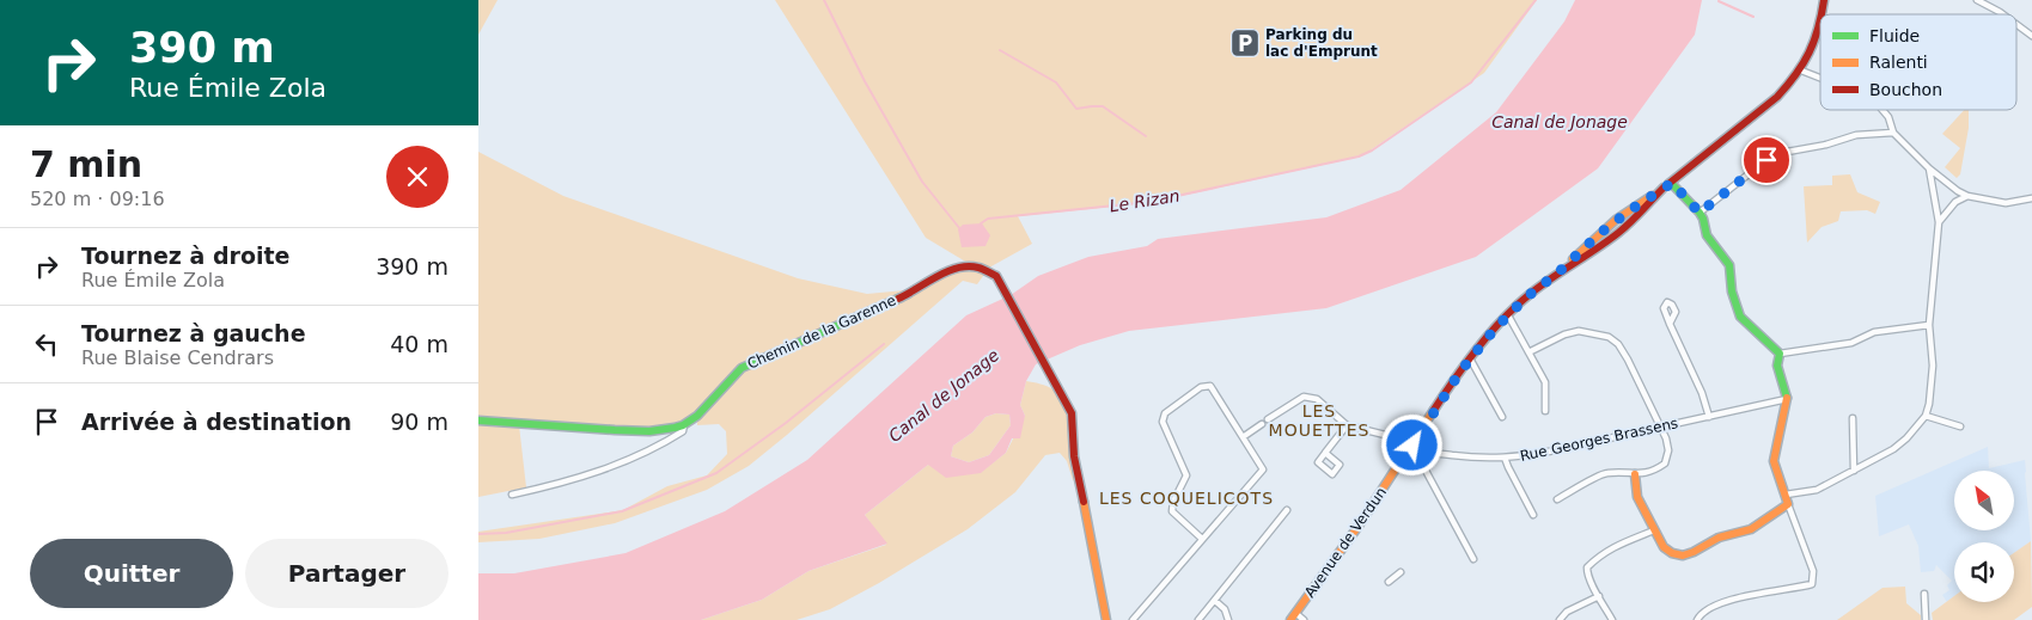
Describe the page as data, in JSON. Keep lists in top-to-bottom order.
{
  "streets": {
    "street": ["Chemin de la Garenne", "Rue Georges Brassens", "Avenue de Verdun"]
  },
  "crossings": [
    ["Rue Georges Brassens", "Avenue de Verdun"]
  ],
  "districts": ["LES MOUETTES", "LES COQUELICOTS"],
  "water": ["Canal de Jonage", "Le Rizan"],
  "places": {
    "parking": ["Parking du lac d'Emprunt"]
  },
  "legend": ["Fluide", "Ralenti", "Bouchon"],
  "north": "top left",
  "page": {
    "turn": ["390 m", "Rue Émile Zola"],
    "heading": ["7 min", "520 m · 09:16"],
    "list": [
      {
        "name": "Tournez à droite",
        "note": "Rue Émile Zola",
        "value": "390 m"
      },
      {
        "name": "Tournez à gauche",
        "note": "Rue Blaise Cendrars",
        "value": "40 m"
      },
      {
        "name": "Arrivée à destination",
        "value": "90 m"
      }
    ],
    "buttons": ["Quitter", "Partager"]
  }
}
